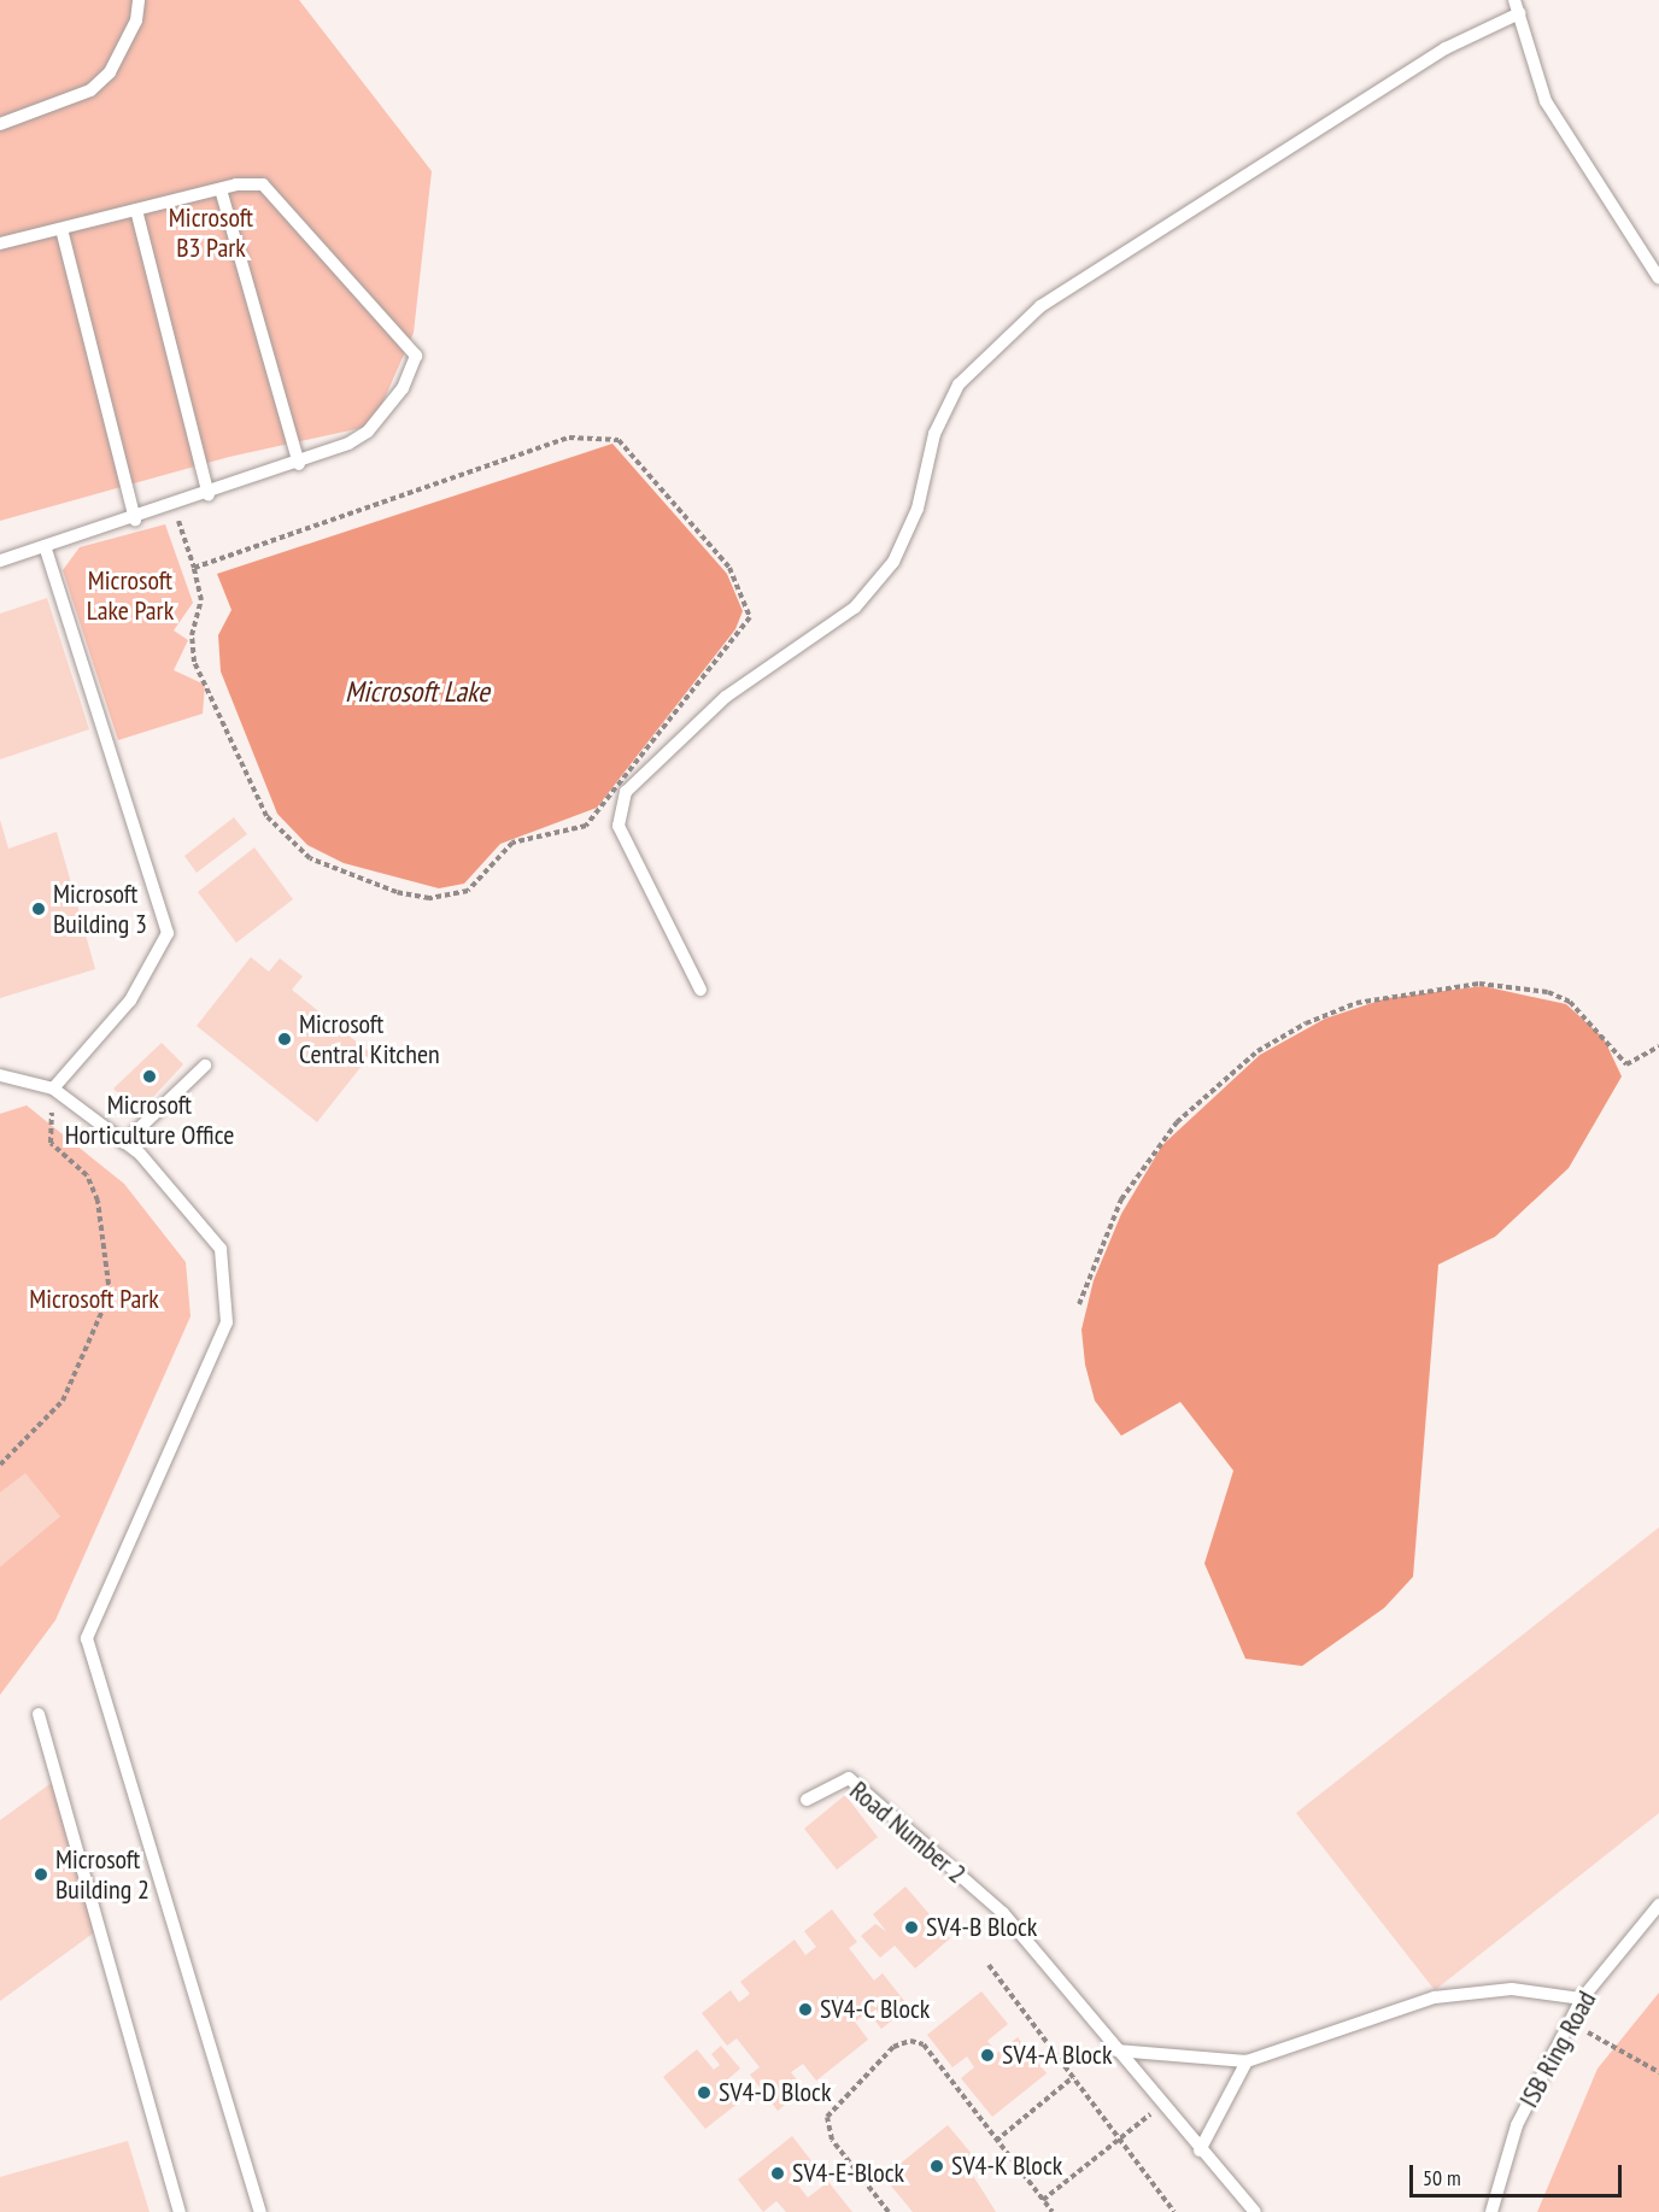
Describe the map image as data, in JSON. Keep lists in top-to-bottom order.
{
  "streets": {
    "lane": ["Road Number 2", "ISB Ring Road"]
  },
  "water": ["Microsoft Lake"],
  "parks": ["Microsoft B3 Park", "Microsoft Lake Park", "Microsoft Park"],
  "places": [
    "Microsoft Building 3",
    "Microsoft Central Kitchen",
    "Microsoft Horticulture Office",
    "Microsoft Building 2",
    "SV4-B Block",
    "SV4-C Block",
    "SV4-A Block",
    "SV4-D Block",
    "SV4-K Block",
    "SV4-E-Block"
  ],
  "scale_bar": "50 m"
}
